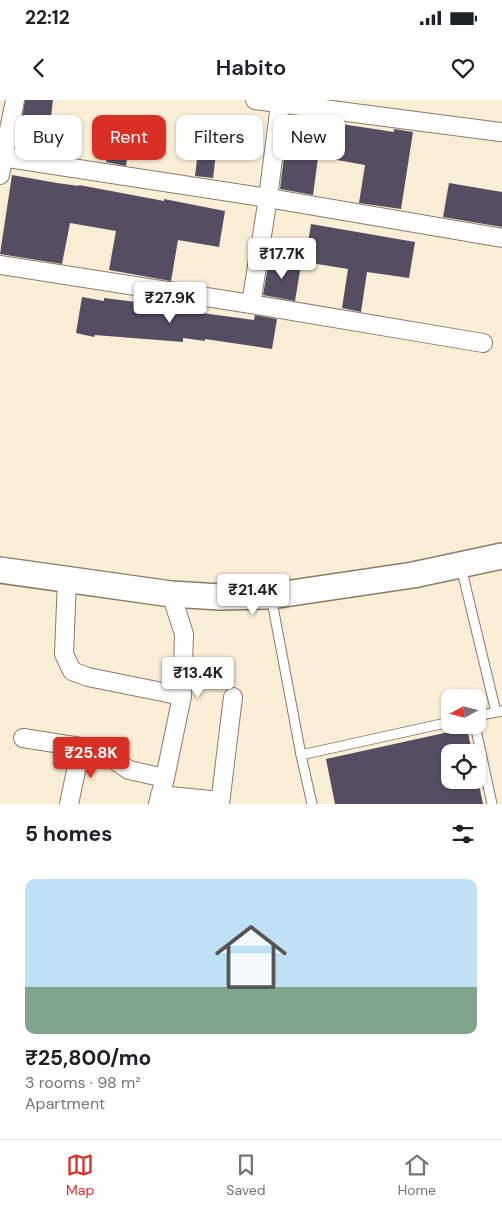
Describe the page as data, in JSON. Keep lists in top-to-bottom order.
{
  "north": "left",
  "page": {
    "status": "22:12",
    "header": "Habito",
    "chip": [
      "Buy",
      "Rent",
      "Filters",
      "New"
    ],
    "price": [
      "₹17.7K",
      "₹27.9K",
      "₹21.4K",
      "₹13.4K",
      "₹25.8K"
    ],
    "heading": "5 homes",
    "list": [
      {
        "name": "₹25,800/mo",
        "note": "3 rooms · 98 m² · Apartment"
      }
    ],
    "tabs": ["Map", "Saved", "Home"]
  }
}
